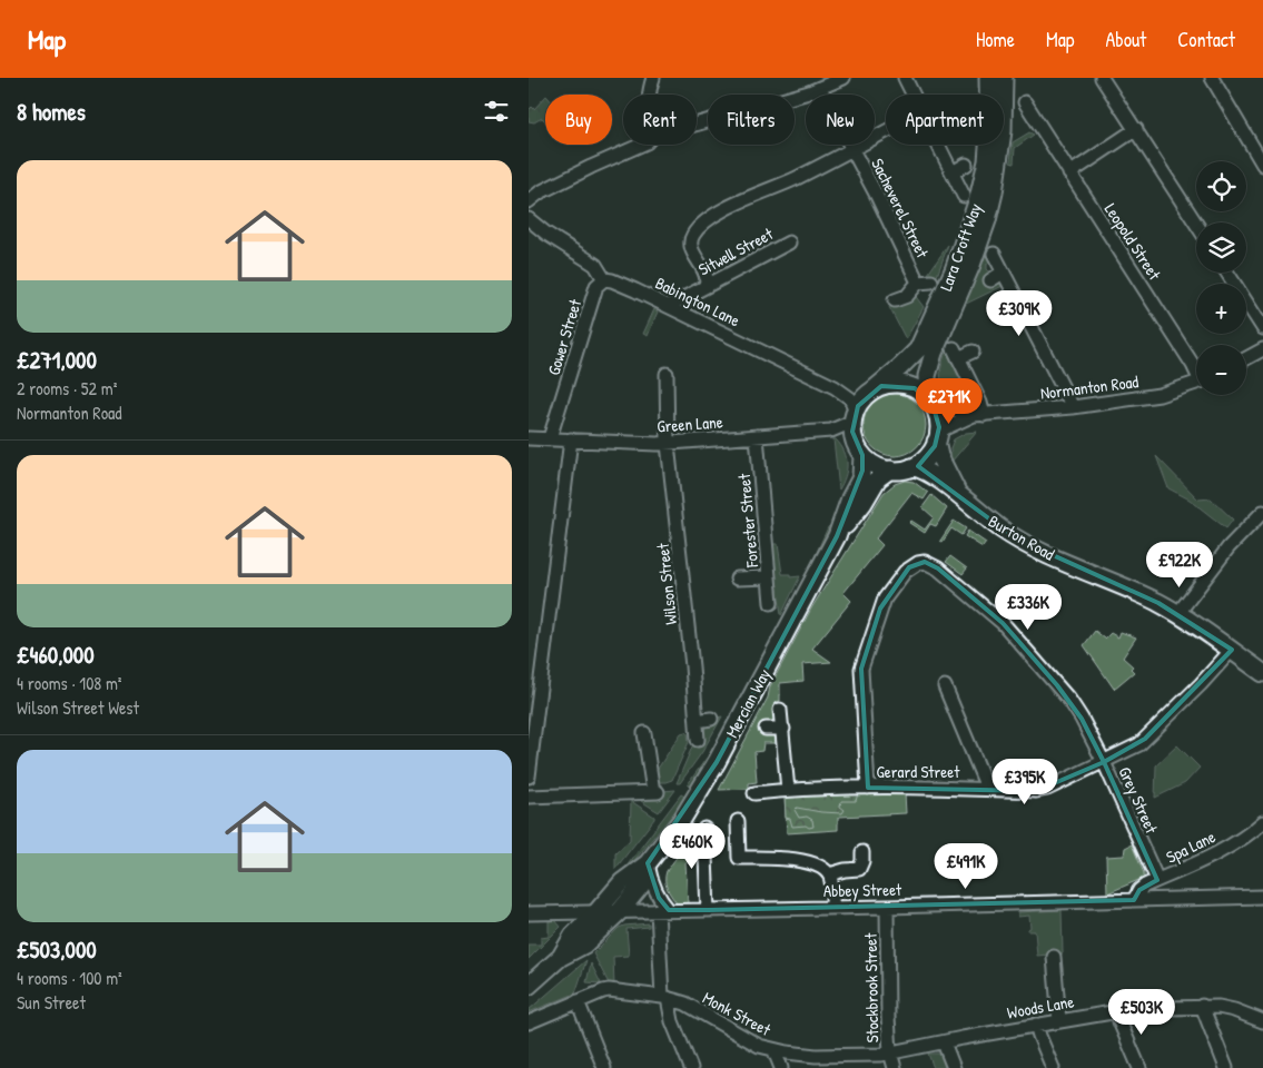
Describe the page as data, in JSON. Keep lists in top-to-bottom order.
{
  "streets": {
    "main road": ["Lara Croft Way", "Burton Road", "Mercian Way"],
    "street": [
      "Sacheverel Street",
      "Leopold Street",
      "Sitwell Street",
      "Babington Lane",
      "Gower Street",
      "Normanton Road",
      "Green Lane",
      "Forester Street",
      "Wilson Street",
      "Gerard Street",
      "Grey Street",
      "Spa Lane",
      "Abbey Street",
      "Stockbrook Street",
      "Woods Lane",
      "Monk Street"
    ]
  },
  "crossings": [
    ["Lara Croft Way", "Babington Lane"],
    ["Lara Croft Way", "Normanton Road"],
    ["Lara Croft Way", "Green Lane"],
    ["Lara Croft Way", "Burton Road"],
    ["Lara Croft Way", "Mercian Way"],
    ["Sitwell Street", "Babington Lane"],
    ["Babington Lane", "Gower Street"],
    ["Babington Lane", "Normanton Road"],
    ["Babington Lane", "Green Lane"],
    ["Babington Lane", "Burton Road"],
    ["Babington Lane", "Mercian Way"],
    ["Gower Street", "Green Lane"],
    ["Normanton Road", "Green Lane"],
    ["Normanton Road", "Burton Road"],
    ["Normanton Road", "Mercian Way"],
    ["Green Lane", "Forester Street"],
    ["Green Lane", "Burton Road"],
    ["Green Lane", "Wilson Street"],
    ["Green Lane", "Mercian Way"],
    ["Burton Road", "Mercian Way"],
    ["Burton Road", "Gerard Street"],
    ["Mercian Way", "Abbey Street"],
    ["Gerard Street", "Grey Street"],
    ["Grey Street", "Spa Lane"],
    ["Spa Lane", "Abbey Street"],
    ["Abbey Street", "Stockbrook Street"],
    ["Stockbrook Street", "Woods Lane"],
    ["Stockbrook Street", "Monk Street"],
    ["Woods Lane", "Monk Street"]
  ],
  "page": {
    "header": "Map",
    "nav": [
      "Home",
      "Map",
      "About",
      "Contact"
    ],
    "heading": "8 homes",
    "chip": [
      "Buy",
      "Rent",
      "Filters",
      "New",
      "Apartment"
    ],
    "list": [
      {
        "name": "£271,000",
        "note": "2 rooms · 52 m² · Normanton Road"
      },
      {
        "name": "£460,000",
        "note": "4 rooms · 108 m² · Wilson Street West"
      },
      {
        "name": "£503,000",
        "note": "4 rooms · 100 m² · Sun Street"
      }
    ],
    "map_buttons": ["+", "−"],
    "price": [
      "£309K",
      "£271K",
      "£922K",
      "£336K",
      "£395K",
      "£460K",
      "£491K",
      "£503K"
    ]
  }
}
